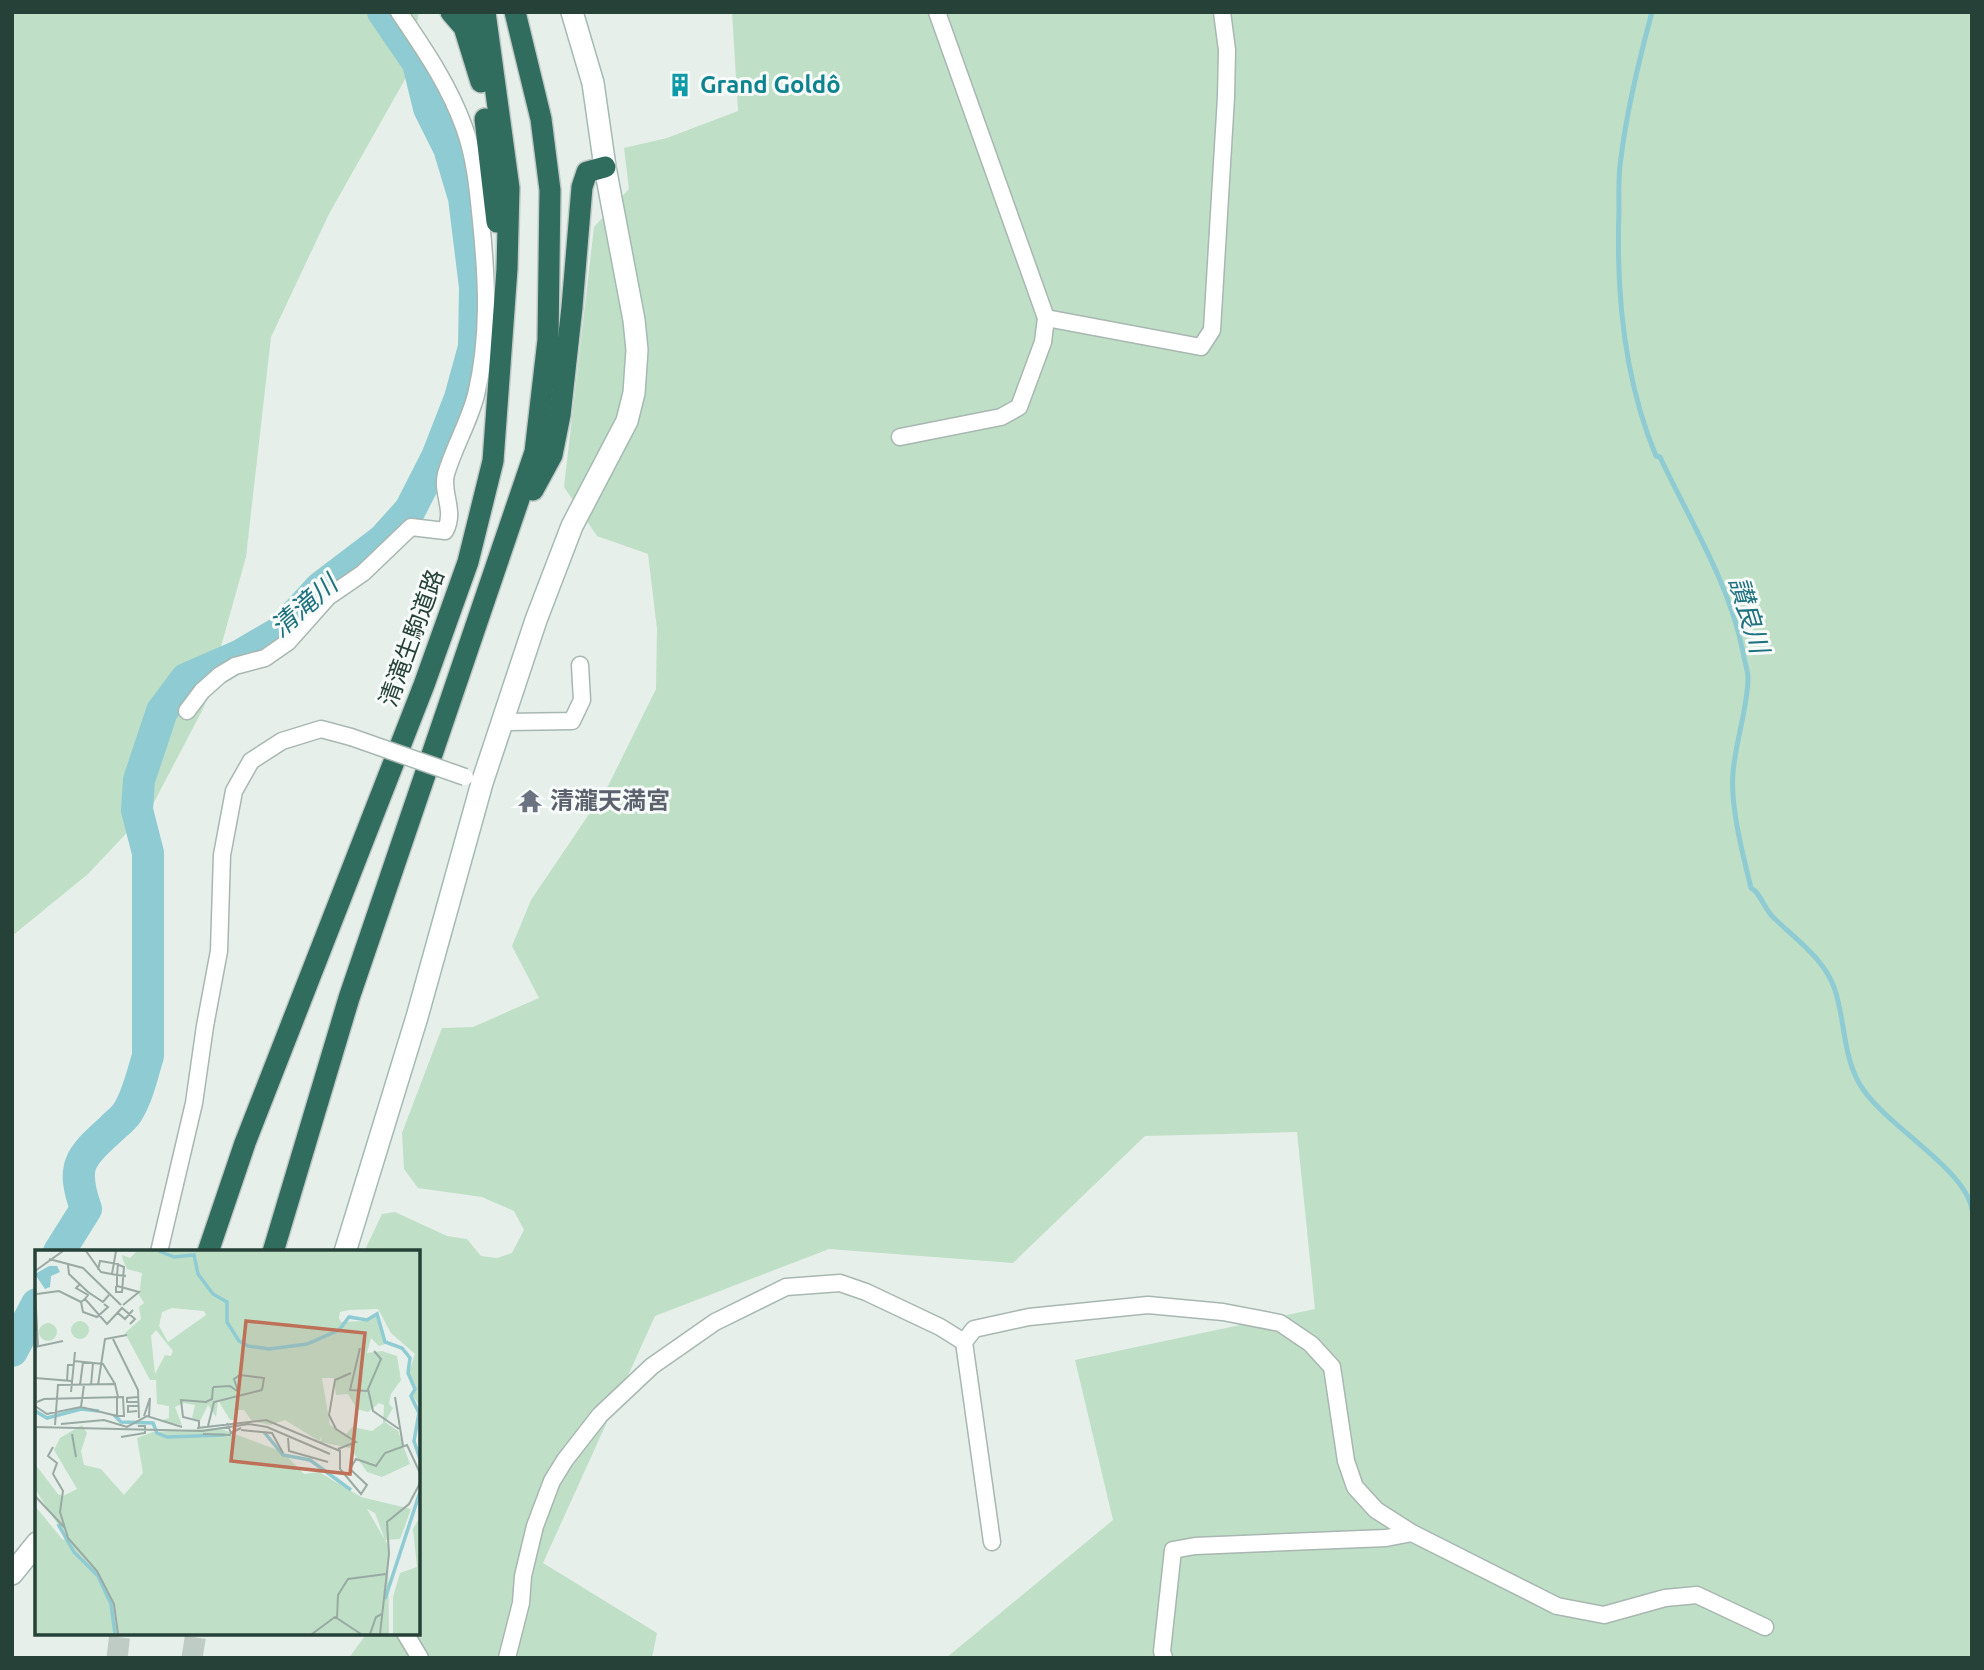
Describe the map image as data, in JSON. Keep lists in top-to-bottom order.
{
  "streets": {
    "highway": ["清滝生駒道路"]
  },
  "water": ["清滝川", "讃良川"],
  "places": {
    "building": ["Grand Goldô"],
    "temple": ["清瀧天満宮"]
  }
}
